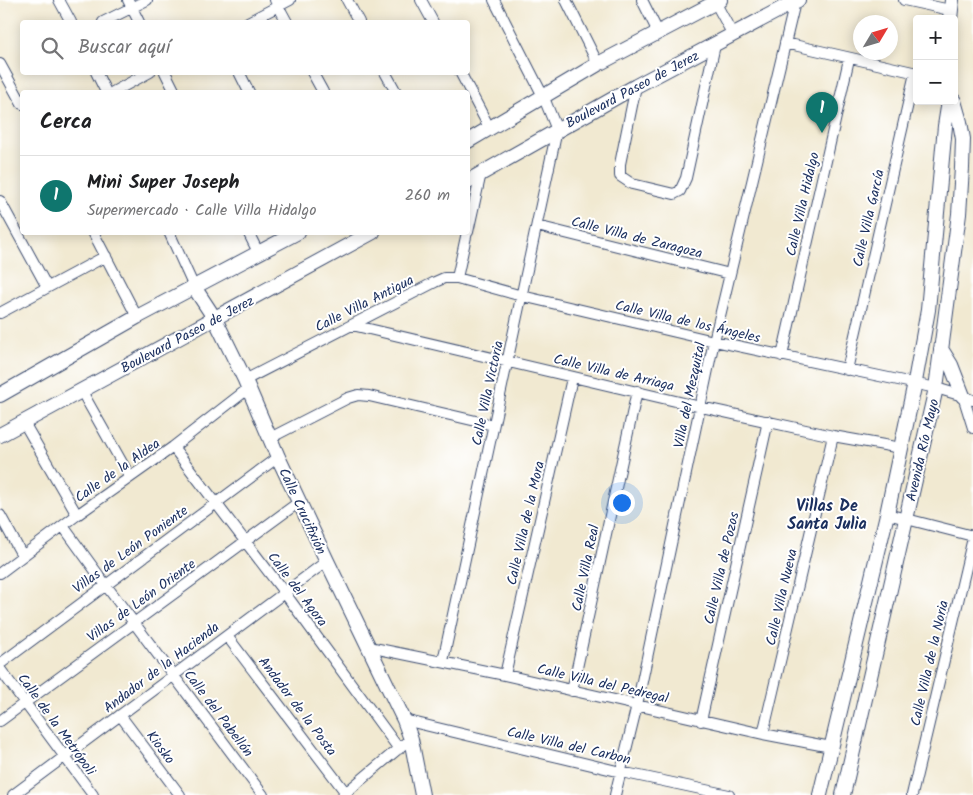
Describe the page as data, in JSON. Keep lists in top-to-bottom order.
{
  "streets": {
    "street": [
      "Boulevard Paseo de Jerez",
      "Calle Villa Hidalgo",
      "Calle Villa García",
      "Calle Villa de Zaragoza",
      "Calle Villa Antigua",
      "Calle Villa de los Ángeles",
      "Calle Villa de Arriaga",
      "Calle Villa Victoria",
      "Villa del Mezquital",
      "Avenida Río Mayo",
      "Calle de la Aldea",
      "Calle Crucifixión",
      "Calle Villa de la Mora",
      "Villas de León Poniente",
      "Calle Villa Real",
      "Calle Villa de Pozos",
      "Calle del Agora",
      "Calle Villa Nueva",
      "Villas de León Oriente",
      "Calle Villa de la Noria",
      "Andador de la Hacienda",
      "Calle Villa del Pedregal",
      "Andador de la Posta",
      "Calle del Pabellón",
      "Calle de la Metrópoli",
      "Calle Villa del Carbon",
      "Kiosko"
    ]
  },
  "crossings": [
    ["Boulevard Paseo de Jerez", "Calle Villa Victoria"],
    ["Boulevard Paseo de Jerez", "Villa del Mezquital"],
    ["Boulevard Paseo de Jerez", "Calle Crucifixión"],
    ["Calle Villa Hidalgo", "Calle Villa de los Ángeles"],
    ["Calle Villa García", "Calle Villa de los Ángeles"],
    ["Calle Villa de Zaragoza", "Calle Villa Victoria"],
    ["Calle Villa de Zaragoza", "Villa del Mezquital"],
    ["Calle Villa Antigua", "Calle Villa de los Ángeles"],
    ["Calle Villa Antigua", "Calle Villa de Arriaga"],
    ["Calle Villa Antigua", "Calle de la Aldea"],
    ["Calle Villa Antigua", "Calle Crucifixión"],
    ["Calle Villa de los Ángeles", "Calle Villa Victoria"],
    ["Calle Villa de los Ángeles", "Villa del Mezquital"],
    ["Calle Villa de los Ángeles", "Avenida Río Mayo"],
    ["Calle Villa de Arriaga", "Calle Villa Victoria"],
    ["Calle Villa de Arriaga", "Villa del Mezquital"],
    ["Calle Villa de Arriaga", "Avenida Río Mayo"],
    ["Calle Villa de Arriaga", "Calle Villa de la Mora"],
    ["Calle Villa de Arriaga", "Calle Villa Real"],
    ["Calle Villa de Arriaga", "Calle Villa de Pozos"],
    ["Calle Villa de Arriaga", "Calle Villa Nueva"],
    ["Calle Villa Victoria", "Calle Villa del Pedregal"],
    ["Villa del Mezquital", "Calle Villa del Pedregal"],
    ["Villa del Mezquital", "Calle Villa del Carbon"],
    ["Avenida Río Mayo", "Calle Villa del Pedregal"],
    ["Calle de la Aldea", "Calle Crucifixión"],
    ["Calle de la Aldea", "Calle del Agora"],
    ["Calle de la Aldea", "Calle del Pabellón"],
    ["Calle Crucifixión", "Villas de León Poniente"],
    ["Calle Crucifixión", "Villas de León Oriente"],
    ["Calle Crucifixión", "Andador de la Hacienda"],
    ["Calle Crucifixión", "Calle Villa del Pedregal"],
    ["Calle Crucifixión", "Calle Villa del Carbon"],
    ["Calle Villa de la Mora", "Calle Villa del Pedregal"],
    ["Villas de León Poniente", "Calle del Agora"],
    ["Villas de León Poniente", "Calle del Pabellón"],
    ["Calle Villa Real", "Calle Villa del Pedregal"],
    ["Calle Villa de Pozos", "Calle Villa del Pedregal"],
    ["Calle del Agora", "Villas de León Oriente"],
    ["Calle del Agora", "Andador de la Hacienda"],
    ["Calle Villa Nueva", "Calle Villa del Pedregal"],
    ["Villas de León Oriente", "Calle del Pabellón"],
    ["Villas de León Oriente", "Calle de la Metrópoli"],
    ["Andador de la Hacienda", "Andador de la Posta"],
    ["Andador de la Hacienda", "Calle del Pabellón"],
    ["Andador de la Hacienda", "Calle de la Metrópoli"],
    ["Andador de la Hacienda", "Kiosko"]
  ],
  "districts": ["Villas De Santa Julia"],
  "north": "top right",
  "page": {
    "map_buttons": ["+", "−"],
    "search": "Buscar aquí",
    "heading": "Cerca",
    "pins": "1",
    "list": [
      {
        "mark": "1",
        "name": "Mini Super Joseph",
        "note": "Supermercado · Calle Villa Hidalgo",
        "value": "260 m"
      }
    ]
  }
}
